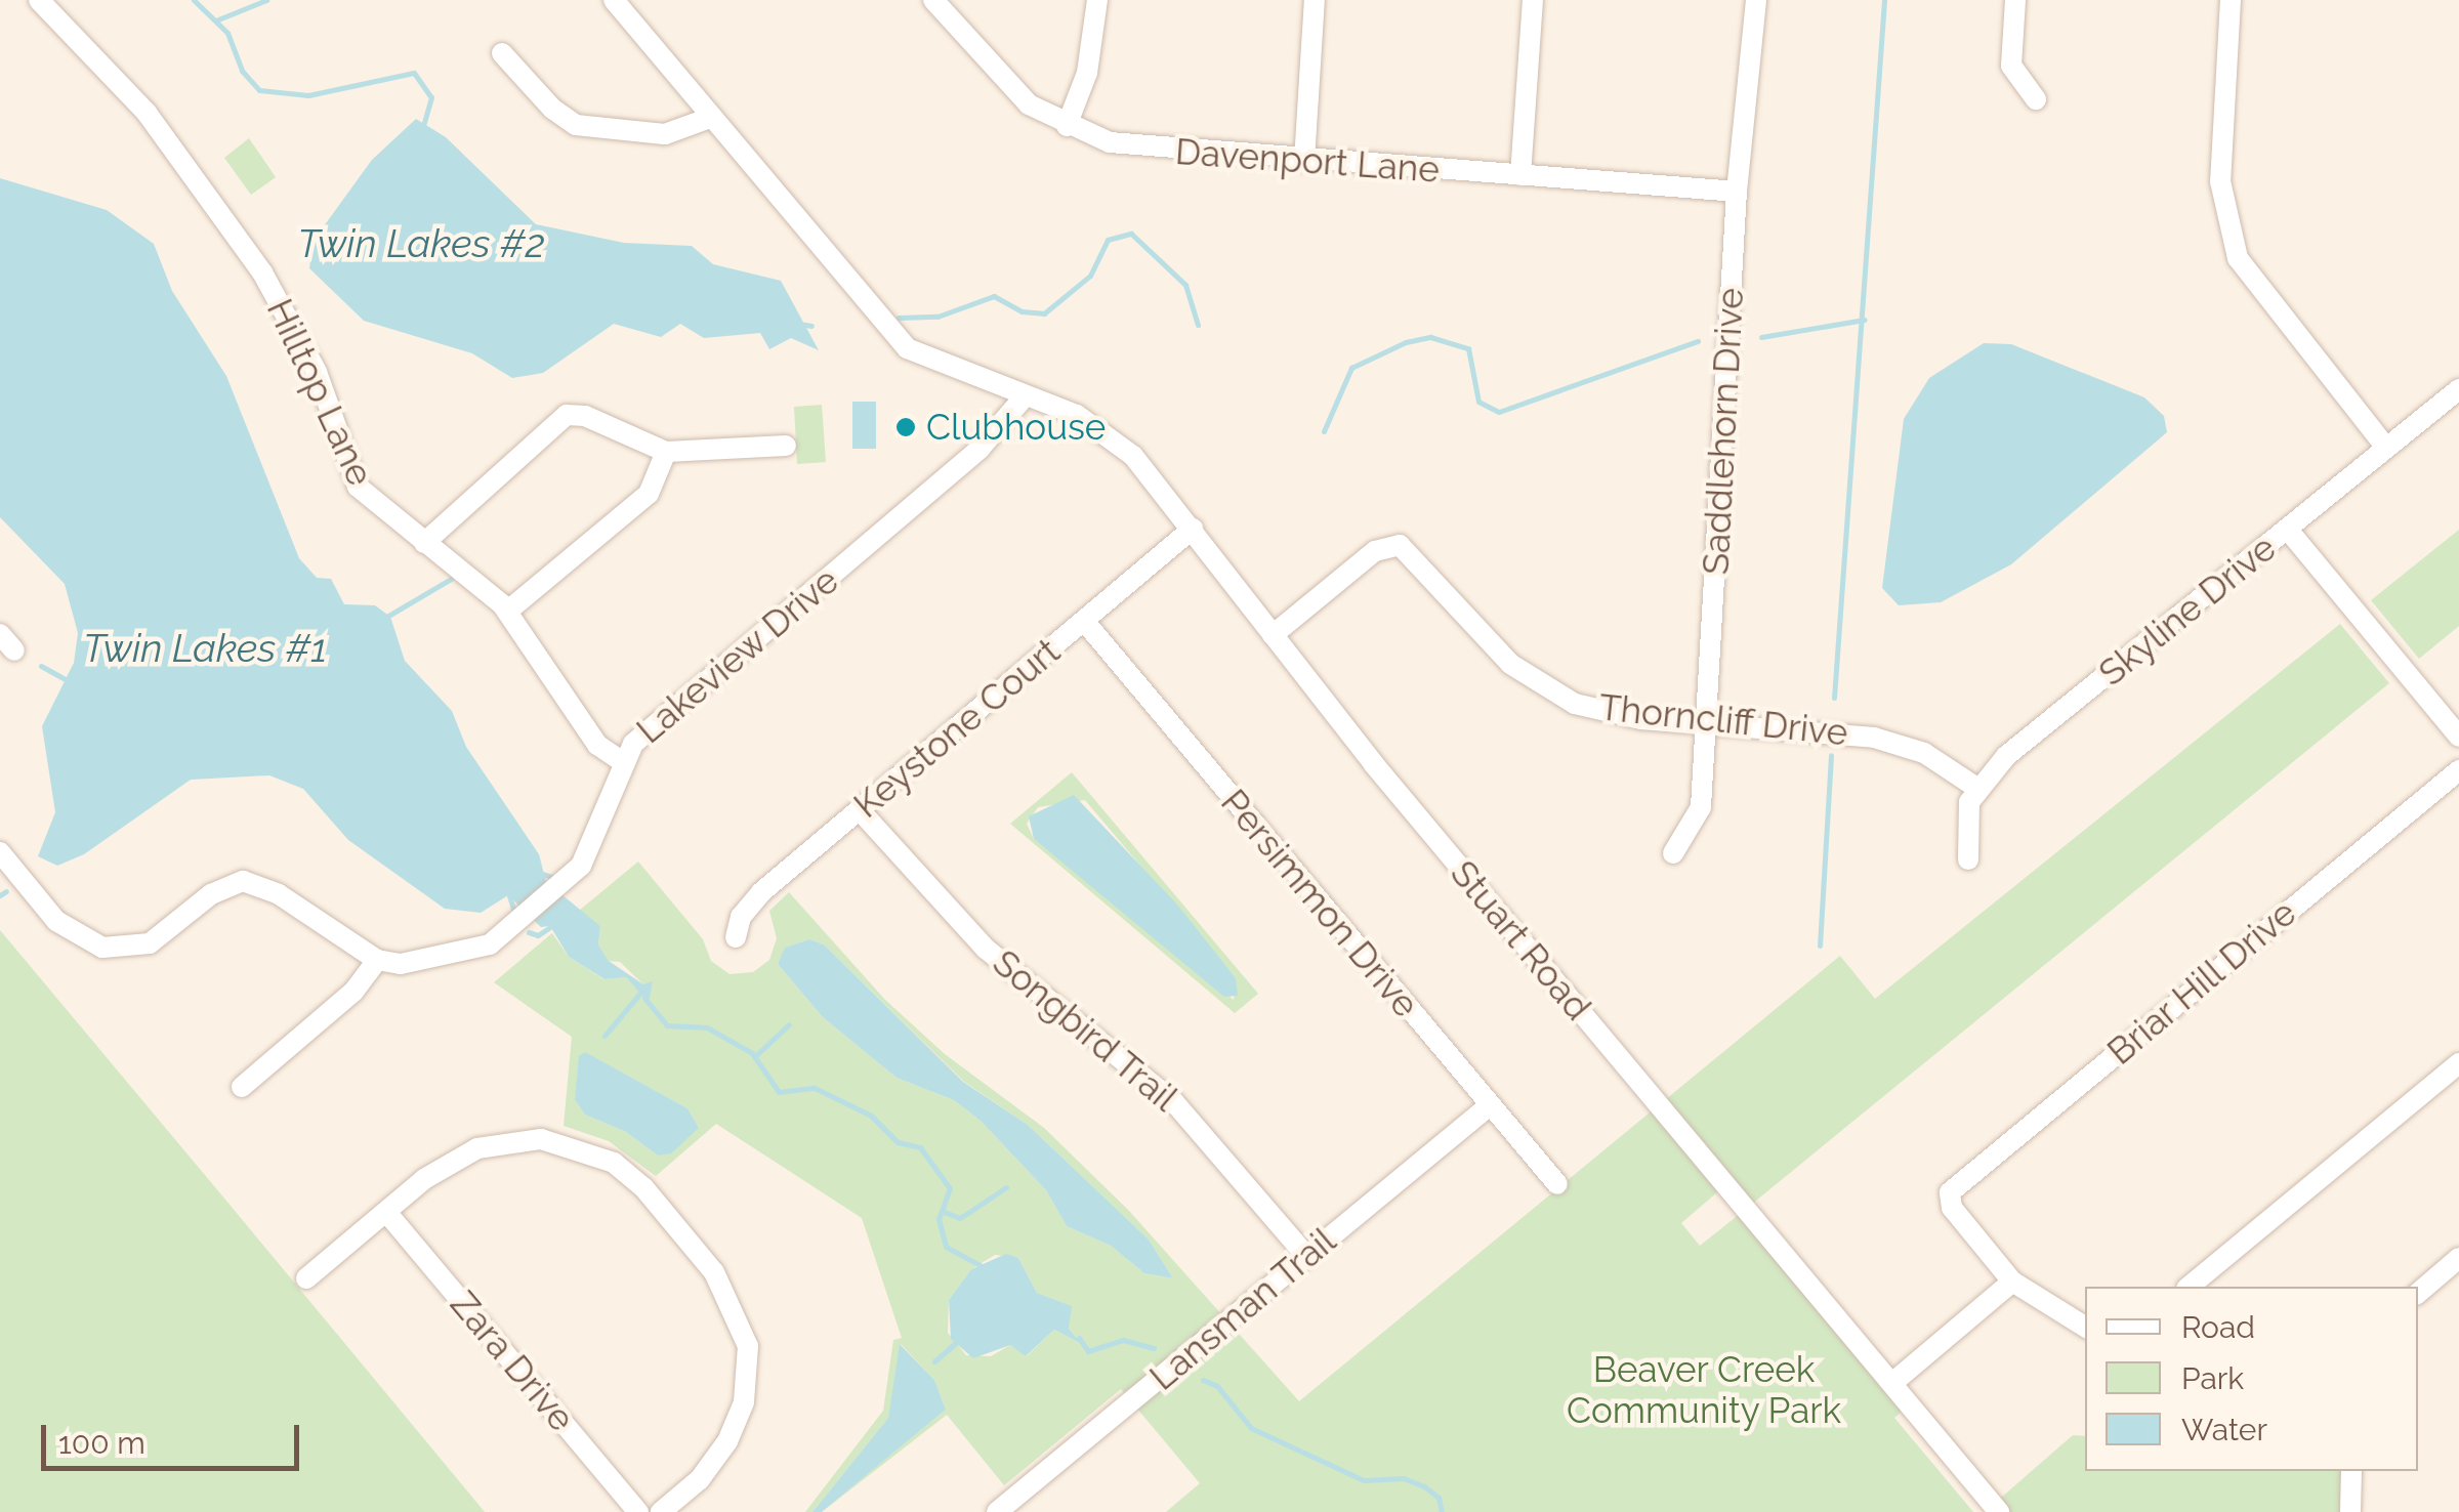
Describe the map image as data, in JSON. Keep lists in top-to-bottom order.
{
  "streets": {
    "street": [
      "Davenport Lane",
      "Hilltop Lane",
      "Saddlehorn Drive",
      "Skyline Drive",
      "Lakeview Drive",
      "Thorncliff Drive",
      "Keystone Court",
      "Persimmon Drive",
      "Stuart Road",
      "Briar Hill Drive",
      "Songbird Trail",
      "Lansman Trail",
      "Zara Drive"
    ]
  },
  "crossings": [
    ["Davenport Lane", "Saddlehorn Drive"],
    ["Hilltop Lane", "Lakeview Drive"],
    ["Saddlehorn Drive", "Thorncliff Drive"],
    ["Skyline Drive", "Thorncliff Drive"],
    ["Lakeview Drive", "Stuart Road"],
    ["Thorncliff Drive", "Stuart Road"],
    ["Keystone Court", "Persimmon Drive"],
    ["Keystone Court", "Stuart Road"],
    ["Keystone Court", "Songbird Trail"],
    ["Persimmon Drive", "Lansman Trail"],
    ["Songbird Trail", "Lansman Trail"]
  ],
  "water": ["Twin Lakes #2", "Twin Lakes #1"],
  "parks": ["Beaver Creek Community Park"],
  "places": ["Clubhouse"],
  "legend": ["Road", "Park", "Water"],
  "scale_bar": "100 m"
}
